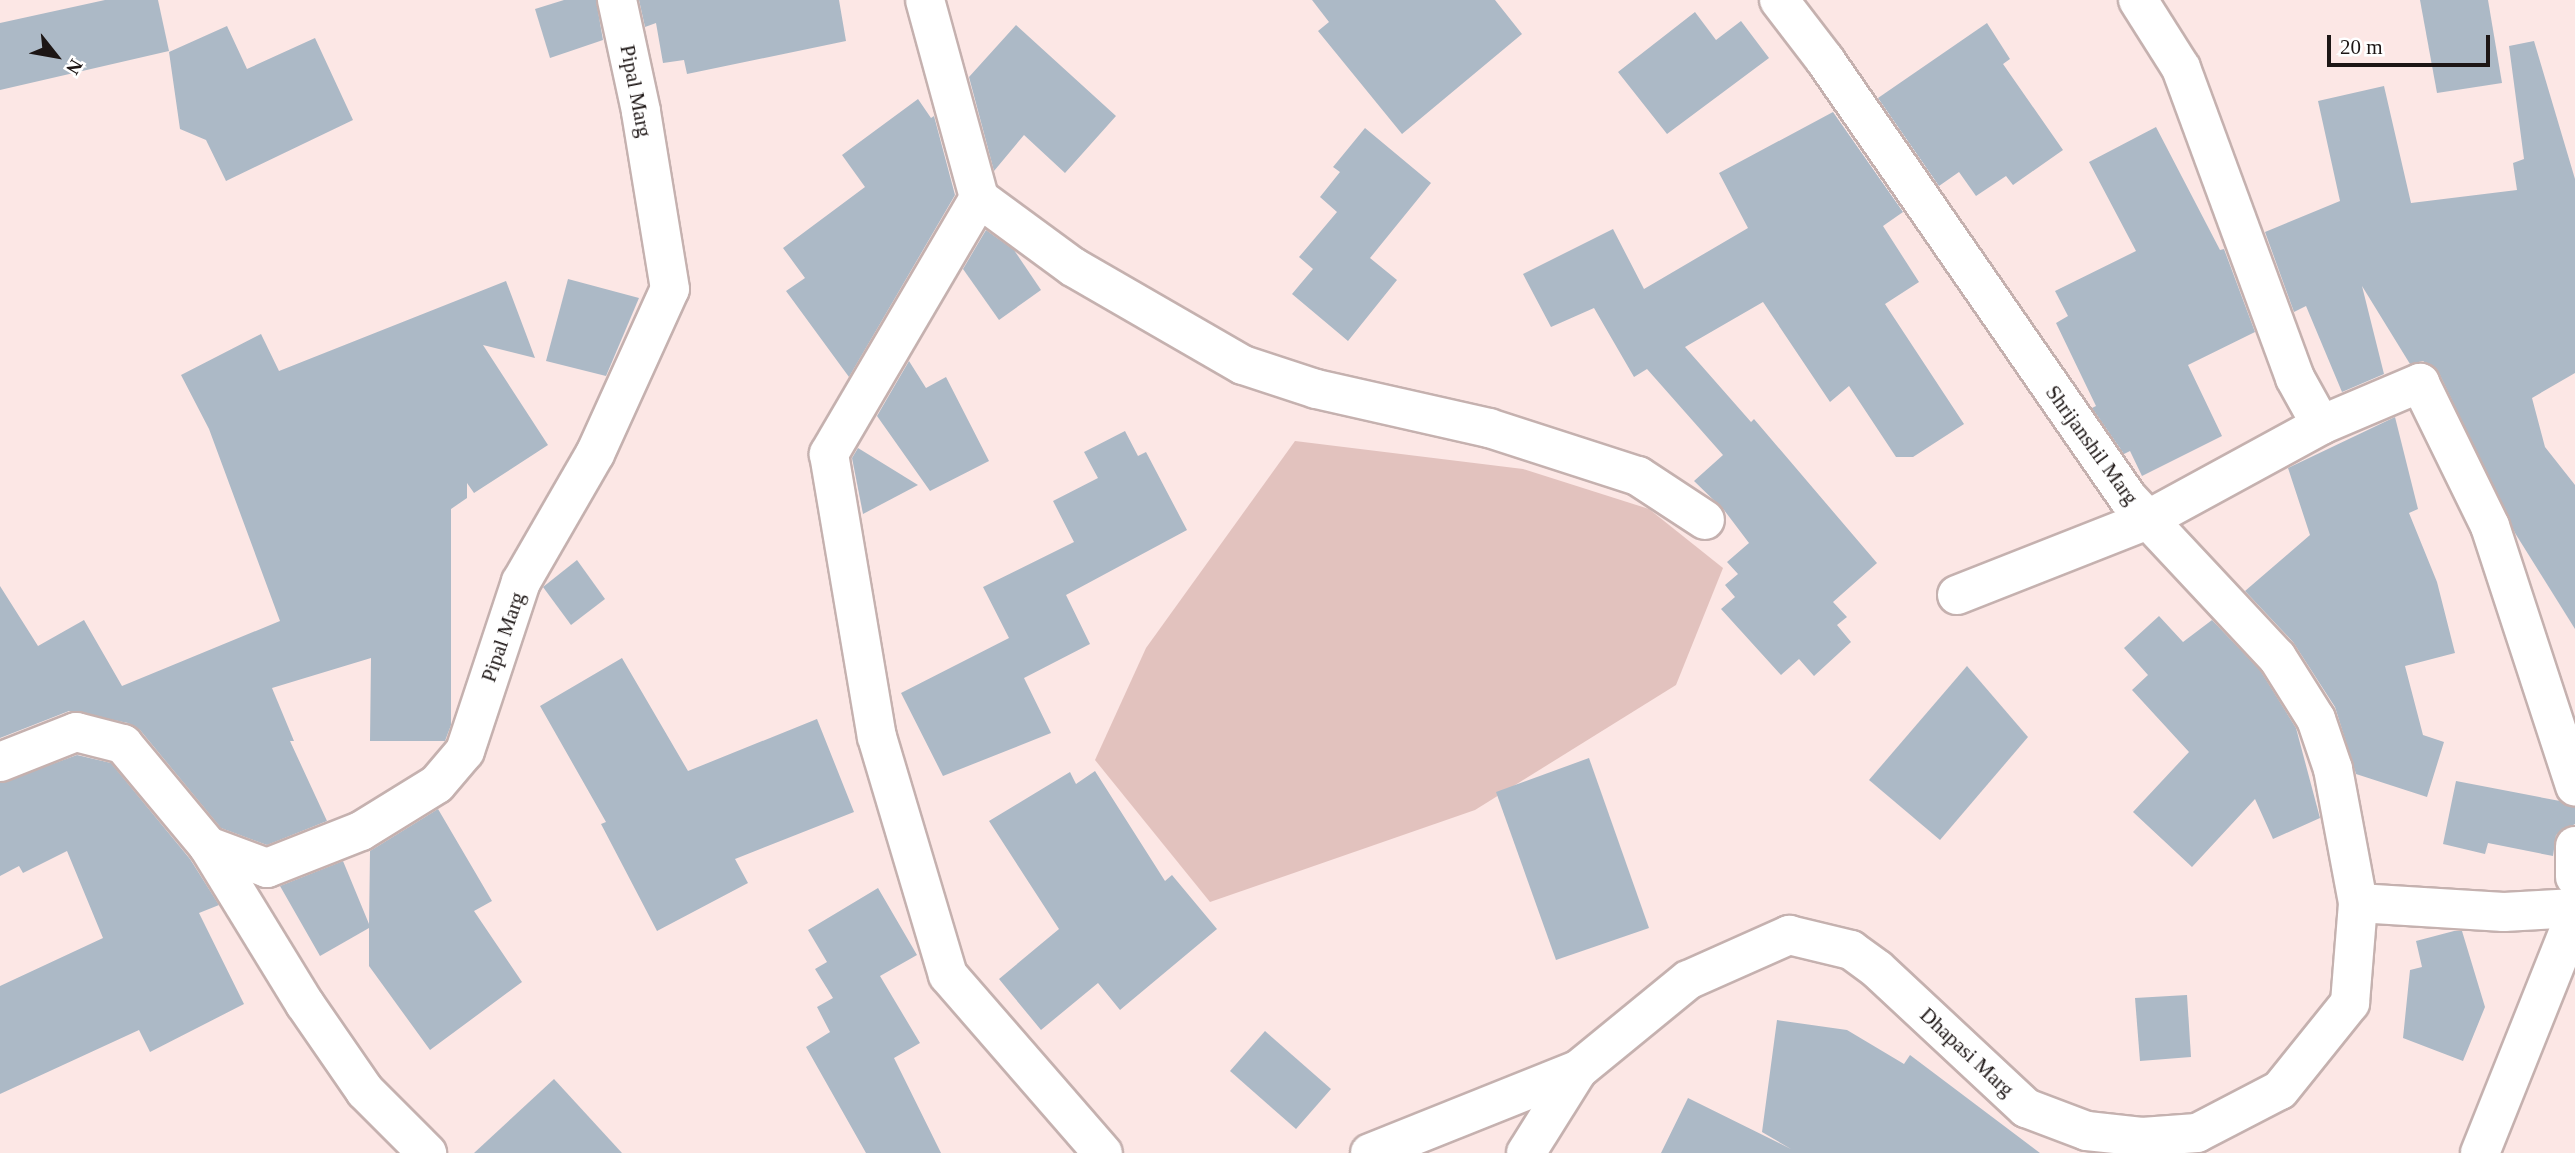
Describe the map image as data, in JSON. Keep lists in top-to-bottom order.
{
  "streets": {
    "street": ["Pipal Marg", "Shrijanshil Marg", "Dhapasi Marg"]
  },
  "crossings": [
    ["Shrijanshil Marg", "Dhapasi Marg"]
  ],
  "scale_bar": "20 m",
  "north": "bottom right"
}
